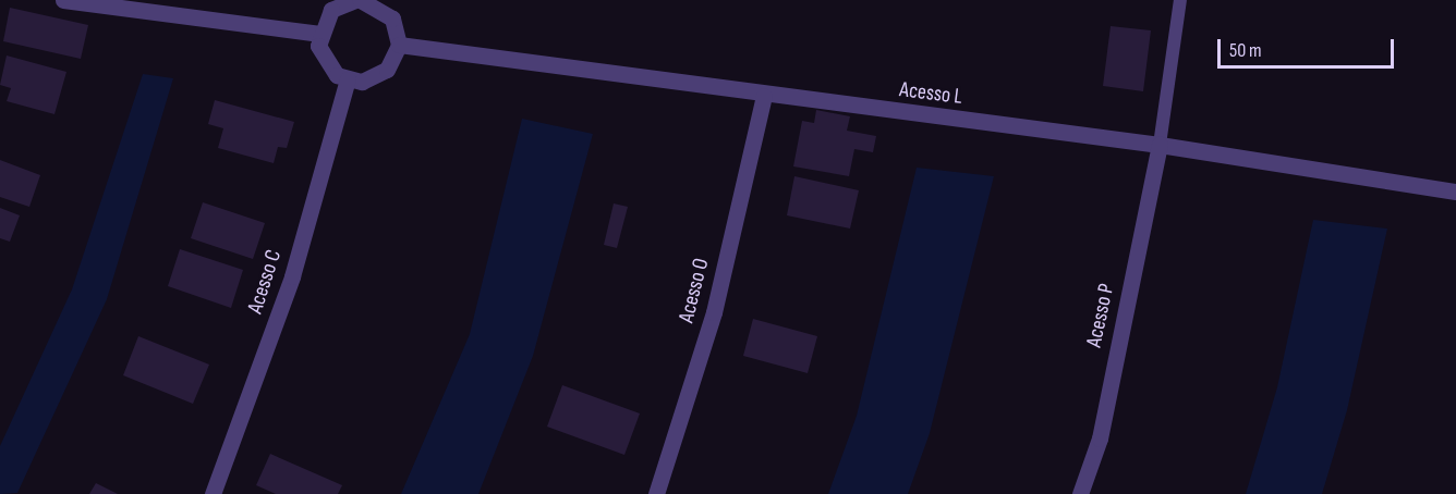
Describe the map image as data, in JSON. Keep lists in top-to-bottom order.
{
  "streets": {
    "street": [
      "Acesso L",
      "Acesso C",
      "Acesso O",
      "Acesso P"
    ]
  },
  "crossings": [
    ["Acesso L", "Acesso C"],
    ["Acesso L", "Acesso O"],
    ["Acesso L", "Acesso P"]
  ],
  "scale_bar": "50 m"
}
